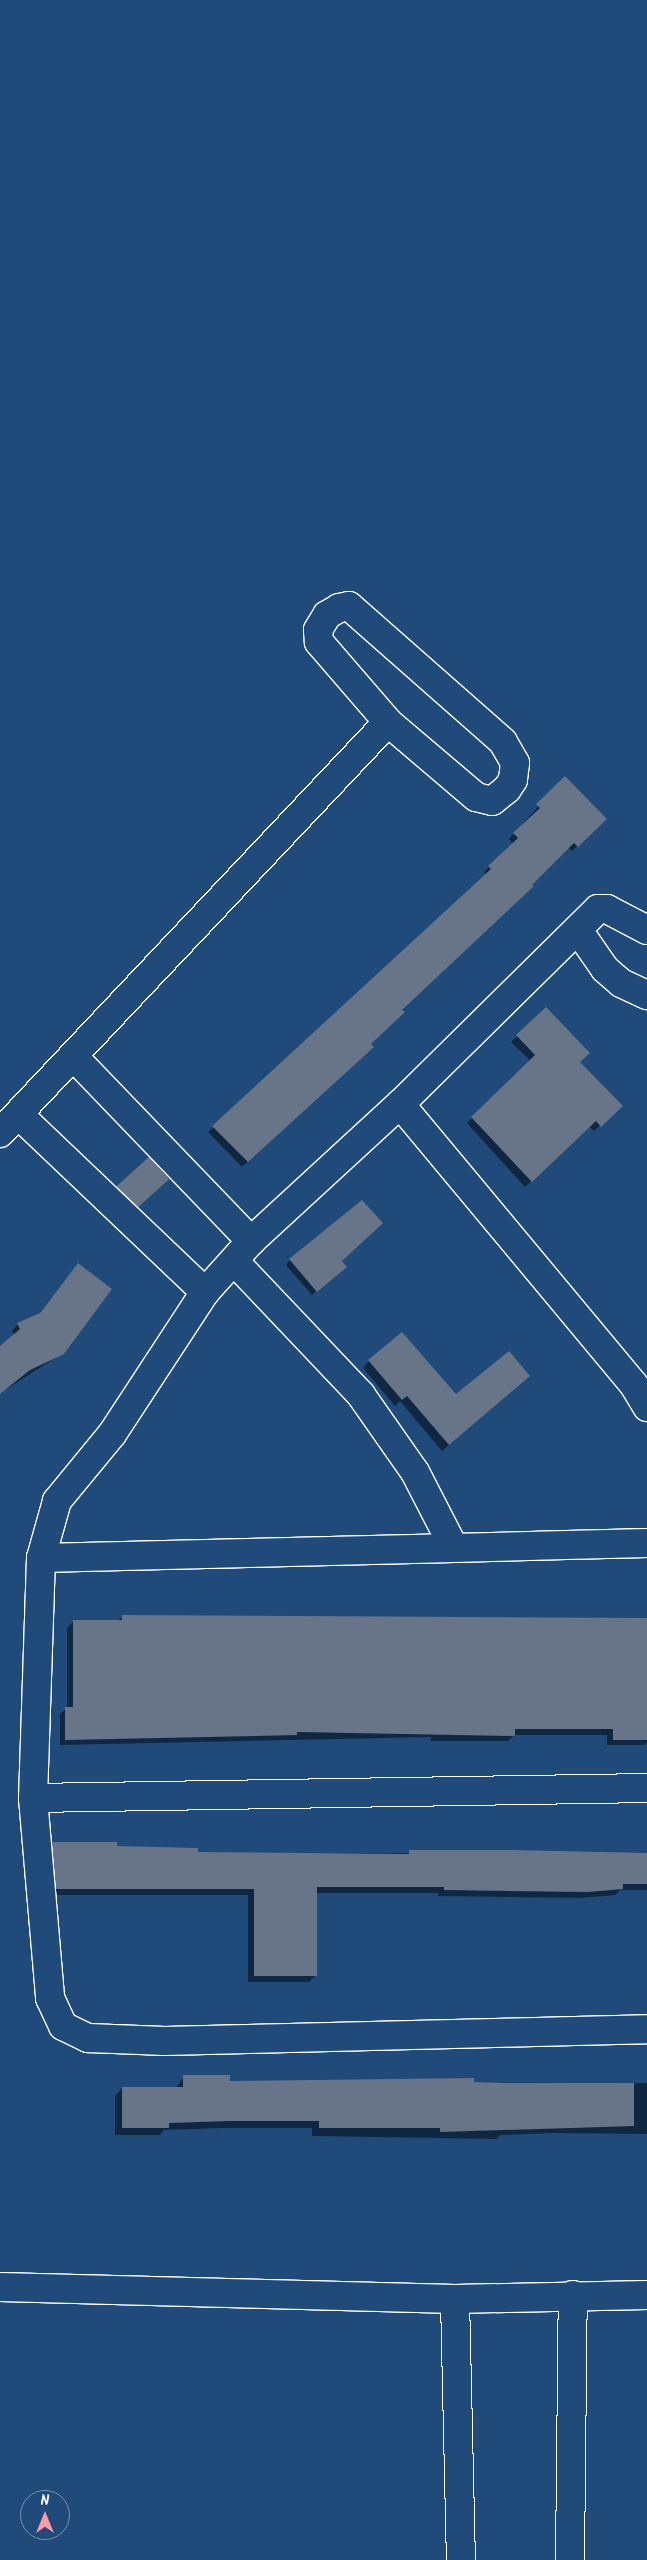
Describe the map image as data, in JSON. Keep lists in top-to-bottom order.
{
  "north": "top"
}
